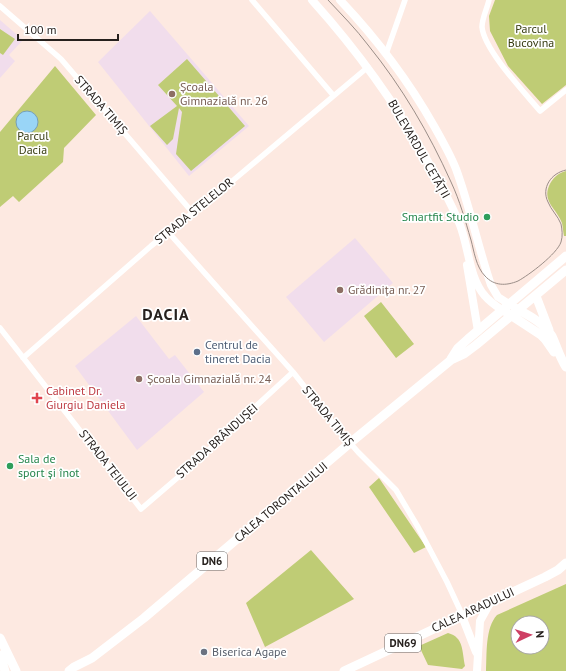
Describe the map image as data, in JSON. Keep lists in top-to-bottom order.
{
  "streets": {
    "main road": [
      "BULEVARDUL CETĂȚII",
      "CALEA TORONTALULUI",
      "DN6",
      "CALEA ARADULUI",
      "DN69"
    ],
    "street": [
      "STRADA TIMIȘ",
      "STRADA STELELOR",
      "STRADA BRÂNDUȘEI",
      "STRADA TEIULUI"
    ]
  },
  "crossings": [
    ["STRADA TIMIȘ", "STRADA STELELOR"],
    ["STRADA TIMIȘ", "STRADA BRÂNDUȘEI"],
    ["STRADA TIMIȘ", "CALEA TORONTALULUI"],
    ["STRADA TIMIȘ", "CALEA ARADULUI"],
    ["BULEVARDUL CETĂȚII", "STRADA STELELOR"],
    ["BULEVARDUL CETĂȚII", "CALEA TORONTALULUI"],
    ["STRADA STELELOR", "STRADA TEIULUI"],
    ["STRADA BRÂNDUȘEI", "STRADA TEIULUI"]
  ],
  "districts": ["DACIA"],
  "parks": ["Parcul Bucovina", "Parcul Dacia"],
  "places": {
    "other": [
      "Școala Gimnazială nr. 26",
      "Smartfit Studio",
      "Grădinița nr. 27",
      "Centrul de tineret Dacia",
      "Școala Gimnazială nr. 24",
      "Sala de sport și înot",
      "Biserica Agape"
    ],
    "health": ["Cabinet Dr. Giurgiu Daniela"]
  },
  "scale_bar": "100 m",
  "north": "right"
}
